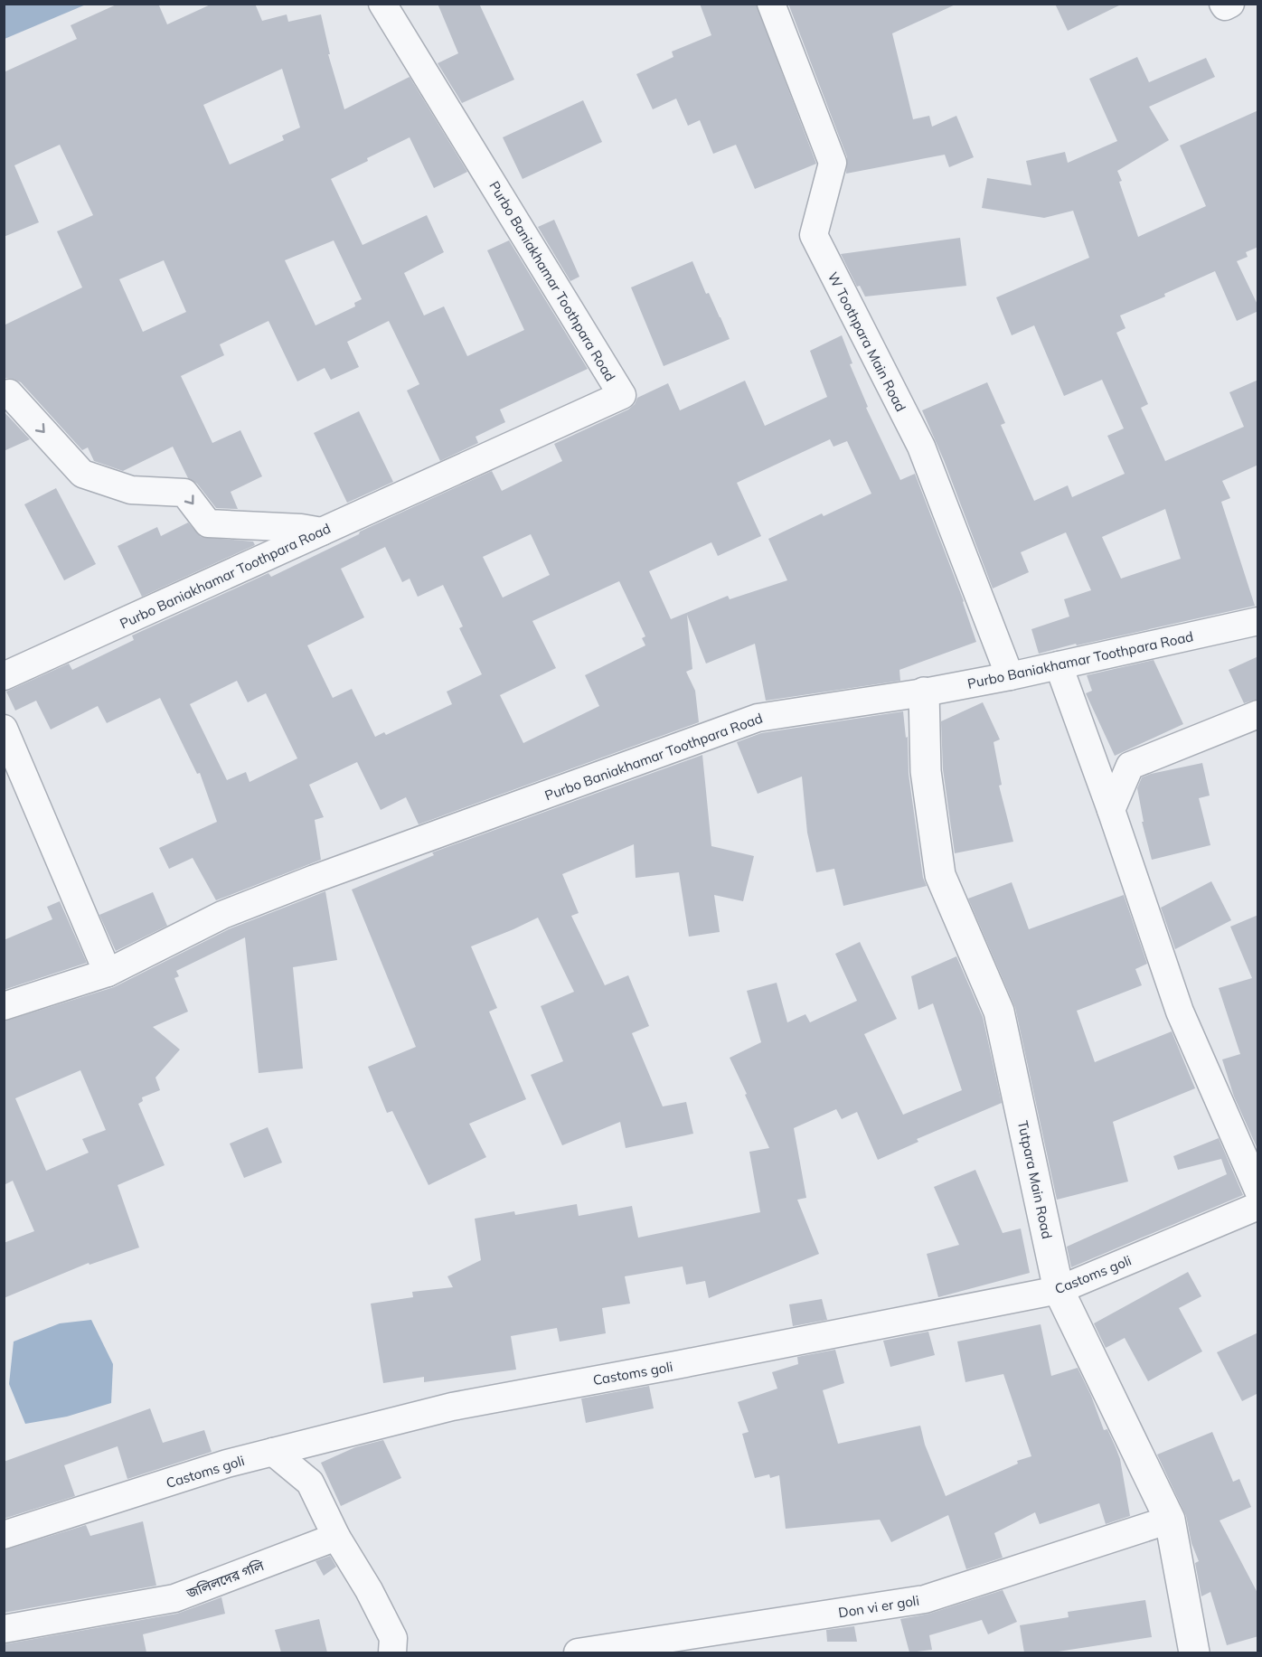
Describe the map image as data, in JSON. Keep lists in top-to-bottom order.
{
  "streets": {
    "street": [
      "Purbo Baniakhamar Toothpara Road",
      "W Toothpara Main Road",
      "Tutpara Main Road",
      "Castoms goli",
      "জলিলদের গলি",
      "Don vi er goli"
    ]
  },
  "crossings": [
    ["Purbo Baniakhamar Toothpara Road", "W Toothpara Main Road"],
    ["Purbo Baniakhamar Toothpara Road", "Tutpara Main Road"],
    ["Tutpara Main Road", "Castoms goli"],
    ["Tutpara Main Road", "Don vi er goli"]
  ]
}
